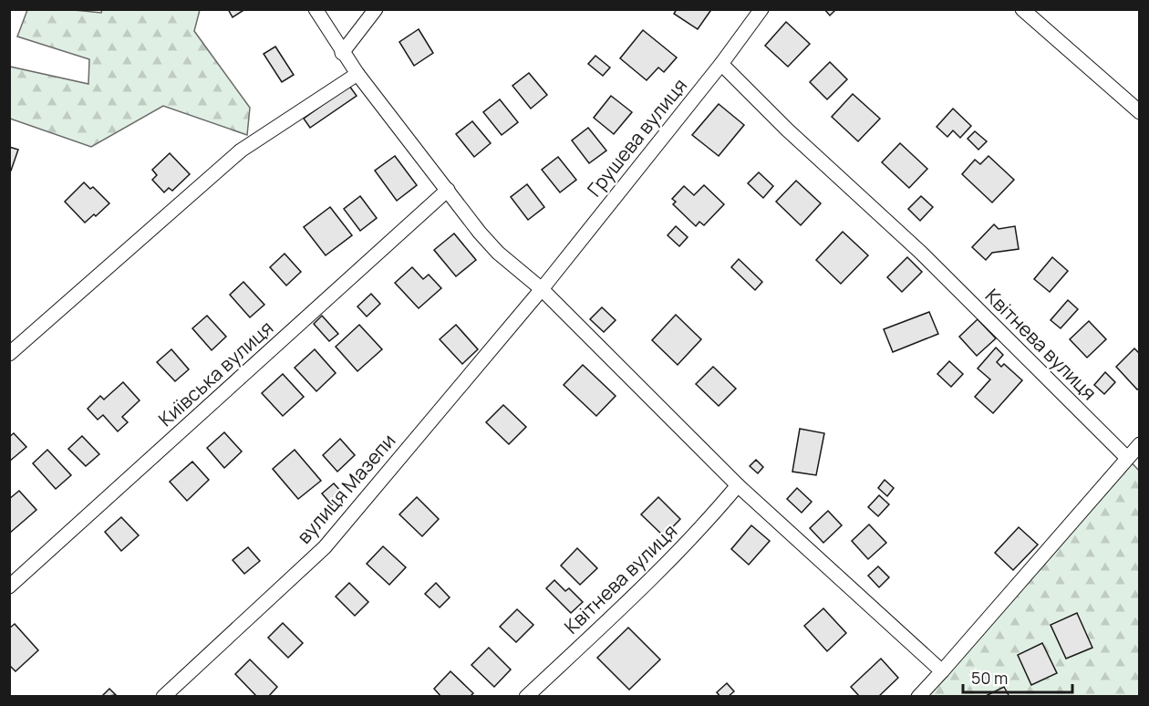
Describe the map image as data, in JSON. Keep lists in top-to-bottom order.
{
  "streets": {
    "street": [
      "Грушева вулиця",
      "Квітнева вулиця",
      "Київська вулиця",
      "вулиця Мазепи"
    ]
  },
  "crossings": [
    ["Грушева вулиця", "Квітнева вулиця"],
    ["Грушева вулиця", "вулиця Мазепи"]
  ],
  "scale_bar": "50 m"
}
